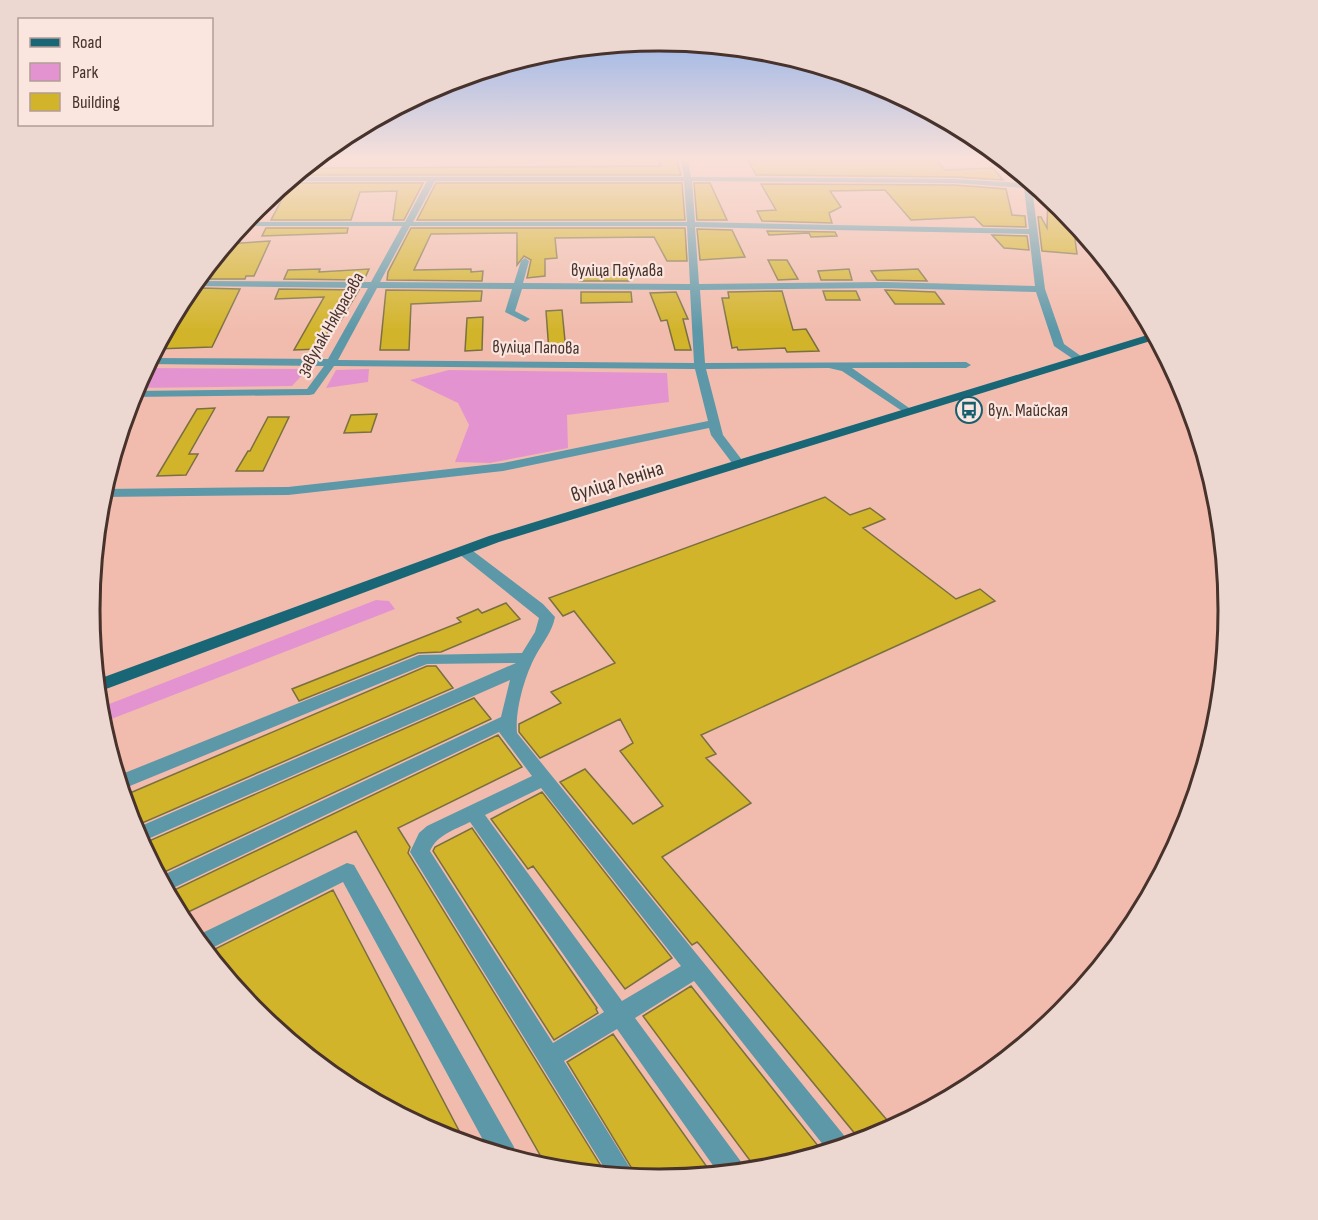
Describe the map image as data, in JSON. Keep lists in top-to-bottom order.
{
  "streets": {
    "main road": ["вуліца Леніна"],
    "street": ["вуліца Паўлава", "завулак Някрасава", "вуліца Папова"]
  },
  "crossings": [
    ["вуліца Паўлава", "завулак Някрасава"],
    ["завулак Някрасава", "вуліца Папова"],
    ["вуліца Папова", "вуліца Леніна"]
  ],
  "places": {
    "bus stop": ["вул. Майская"]
  },
  "legend": ["Road", "Park", "Building"]
}
